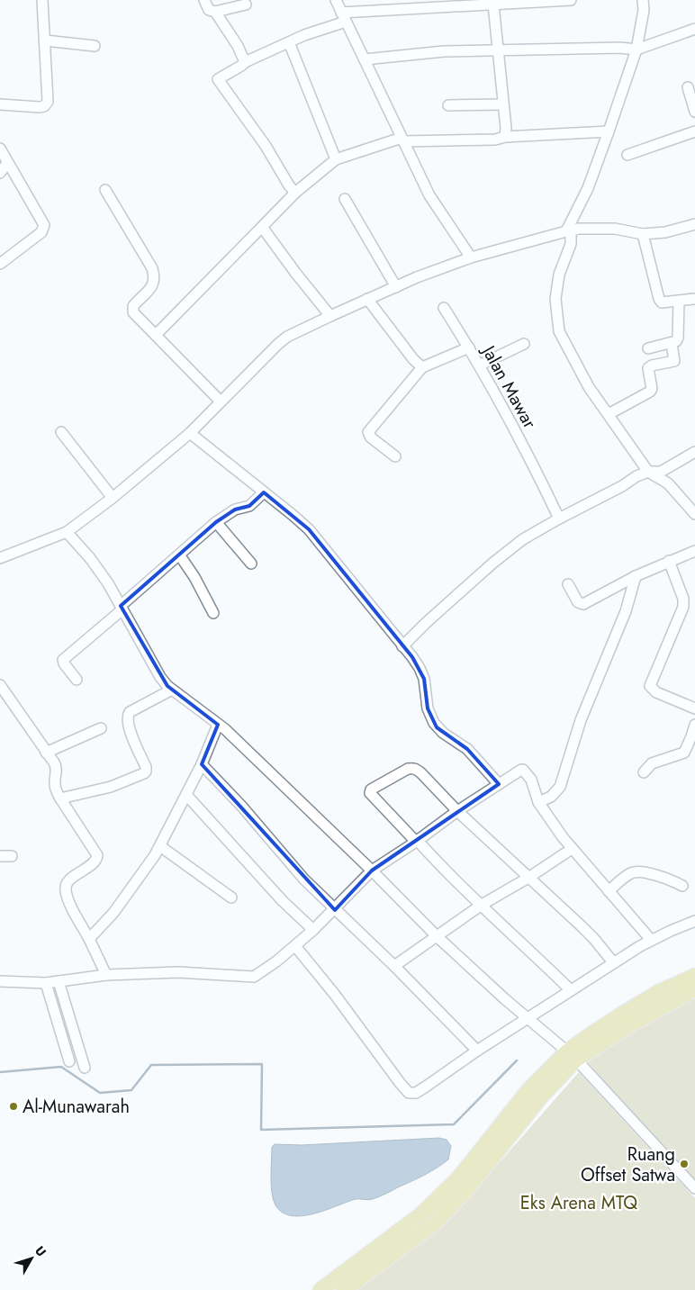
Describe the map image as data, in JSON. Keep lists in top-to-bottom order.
{
  "streets": {
    "street": ["Jalan Mawar"]
  },
  "parks": ["Eks Arena MTQ"],
  "places": ["Al-Munawarah", "Ruang Offset Satwa"],
  "north": "top right"
}
